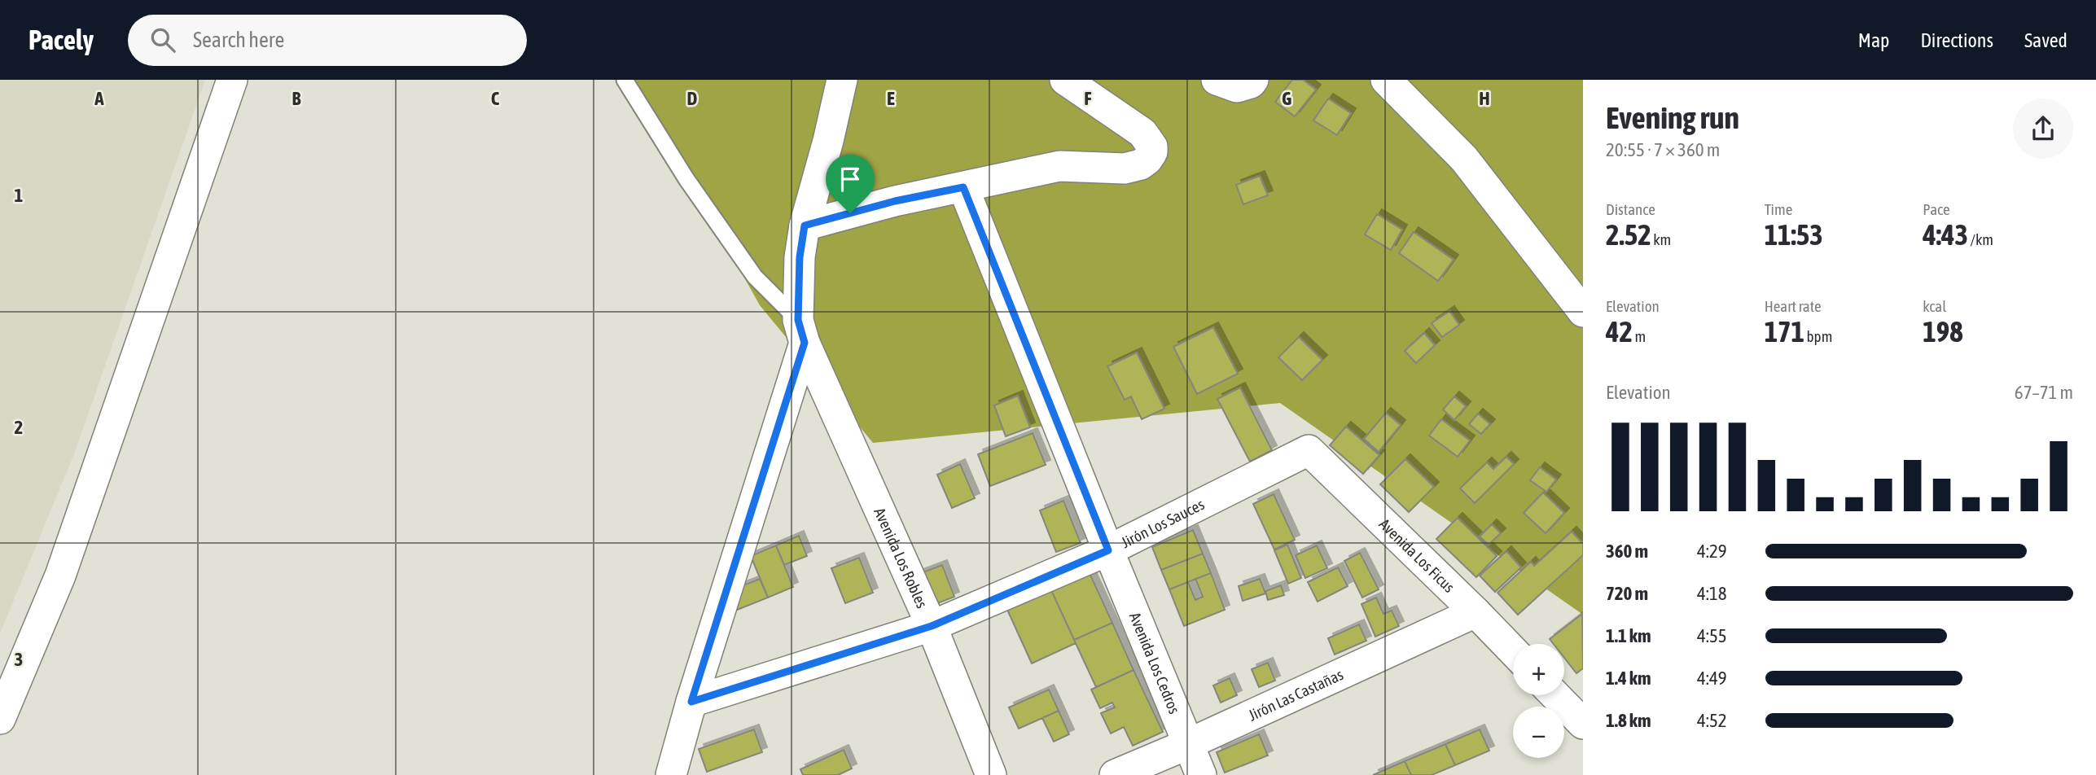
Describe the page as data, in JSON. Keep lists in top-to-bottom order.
{
  "streets": {
    "street": [
      "Jirón Los Sauces",
      "Avenida Los Ficus",
      "Avenida Los Robles",
      "Avenida Los Cedros",
      "Jirón Las Castañas"
    ]
  },
  "crossings": [
    ["Jirón Los Sauces", "Avenida Los Ficus"],
    ["Jirón Los Sauces", "Avenida Los Robles"],
    ["Jirón Los Sauces", "Avenida Los Cedros"],
    ["Avenida Los Ficus", "Jirón Las Castañas"],
    ["Avenida Los Cedros", "Jirón Las Castañas"]
  ],
  "page": {
    "header": "Pacely",
    "search": "Search here",
    "nav": ["Map", "Directions", "Saved"],
    "heading": ["Evening run", "20:55 · 7 × 360 m"],
    "stats": [
      ["Distance", "2.52 km"],
      ["Time", "11:53"],
      ["Pace", "4:43 /km"],
      ["Elevation", "42 m"],
      ["Heart rate", "171 bpm"],
      ["kcal", "198"]
    ],
    "chart": ["Elevation", "67–71 m"],
    "list": [
      {
        "name": "360 m",
        "note": "4:29"
      },
      {
        "name": "720 m",
        "note": "4:18"
      },
      {
        "name": "1.1 km",
        "note": "4:55"
      },
      {
        "name": "1.4 km",
        "note": "4:49"
      },
      {
        "name": "1.8 km",
        "note": "4:52"
      }
    ],
    "map_buttons": ["+", "−"]
  },
  "grid": {
    "columns": [
      "A",
      "B",
      "C",
      "D",
      "E",
      "F",
      "G",
      "H"
    ],
    "rows": ["1", "2", "3"]
  }
}
